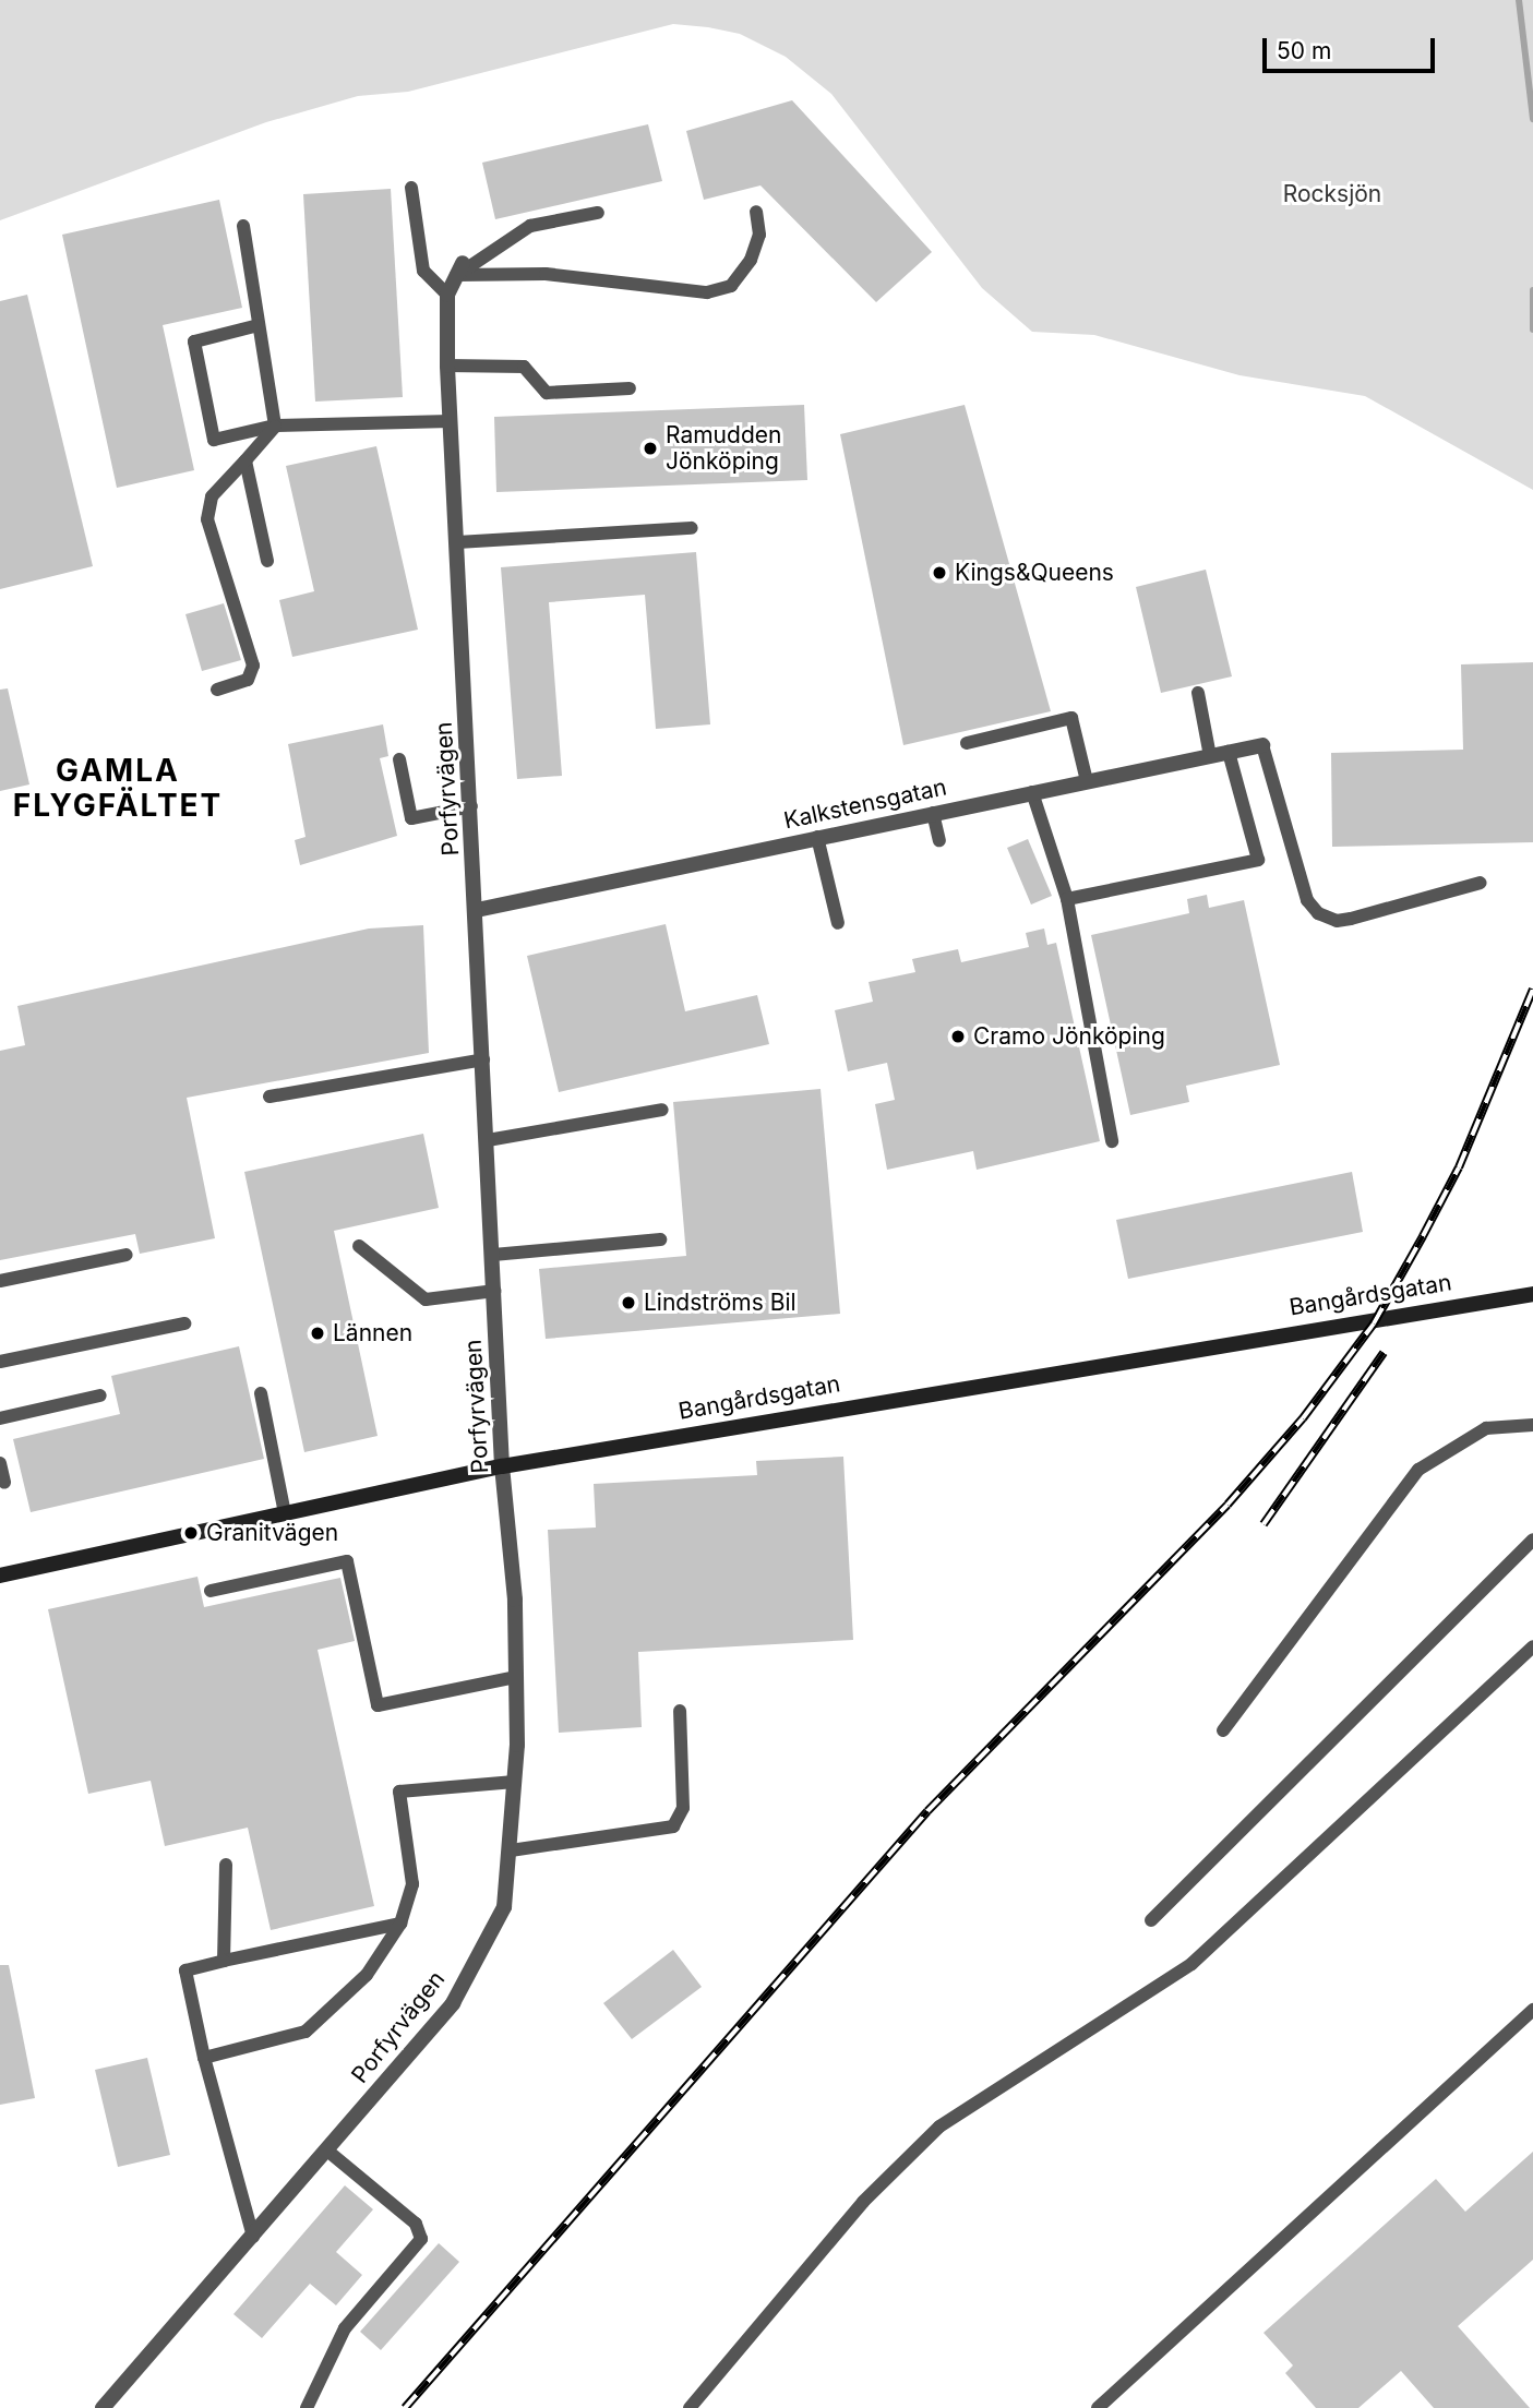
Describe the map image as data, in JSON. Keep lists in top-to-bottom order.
{
  "streets": {
    "main road": ["Bangårdsgatan"],
    "street": ["Porfyrvägen", "Kalkstensgatan"]
  },
  "crossings": [
    ["Porfyrvägen", "Kalkstensgatan"],
    ["Porfyrvägen", "Bangårdsgatan"]
  ],
  "districts": ["GAMLA FLYGFÄLTET"],
  "parks": ["Rocksjön"],
  "places": [
    "Ramudden Jönköping",
    "Kings&Queens",
    "Cramo Jönköping",
    "Lindströms Bil",
    "Lännen",
    "Granitvägen"
  ],
  "scale_bar": "50 m"
}
